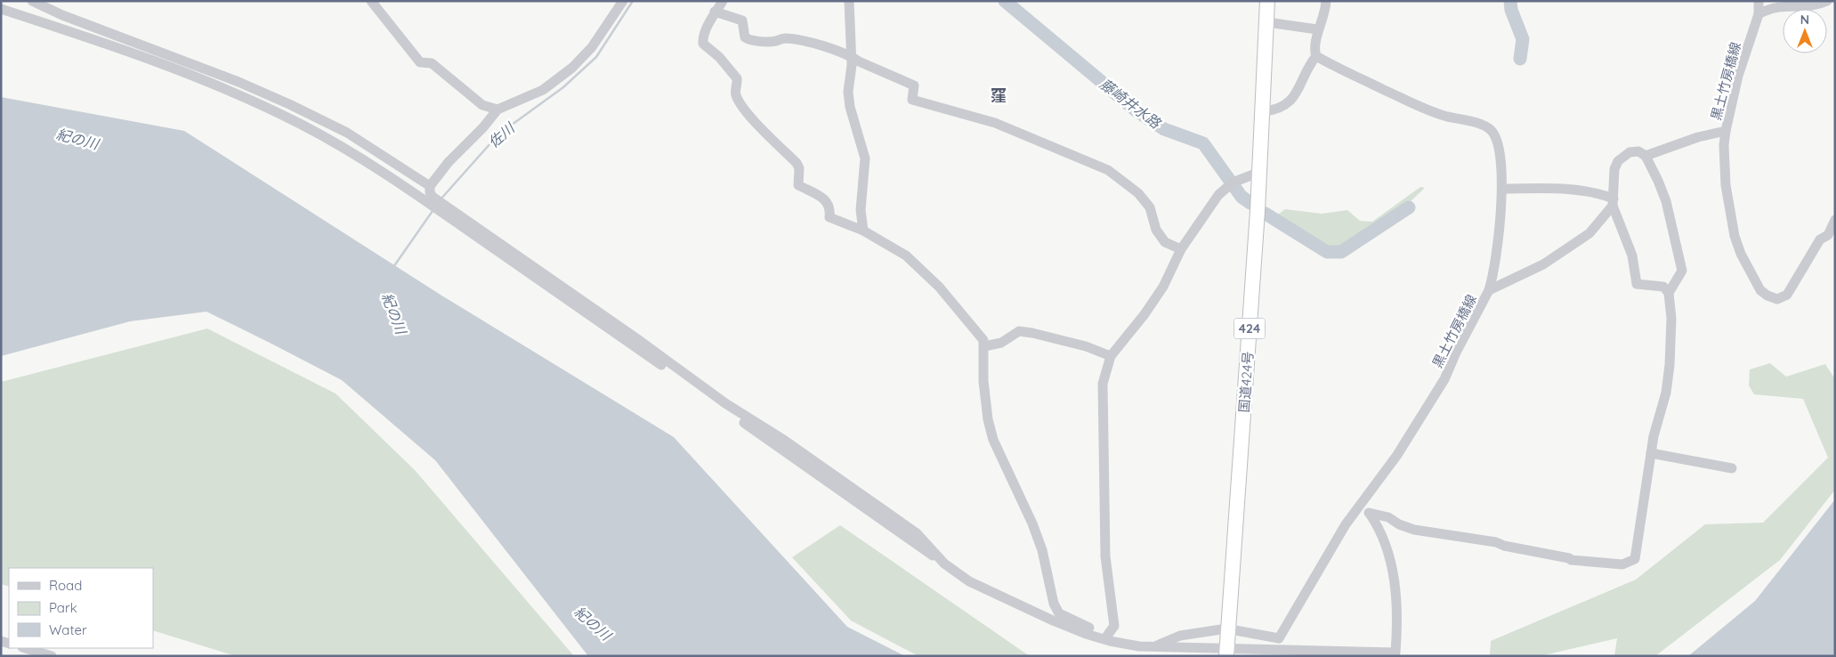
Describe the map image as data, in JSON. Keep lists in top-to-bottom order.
{
  "streets": {
    "highway": ["424", "国道424号"],
    "street": ["黒土竹房橋線"]
  },
  "districts": ["窪"],
  "water": ["藤崎井水路", "佐川", "紀の川"],
  "legend": ["Road", "Park", "Water"],
  "north": "top"
}
